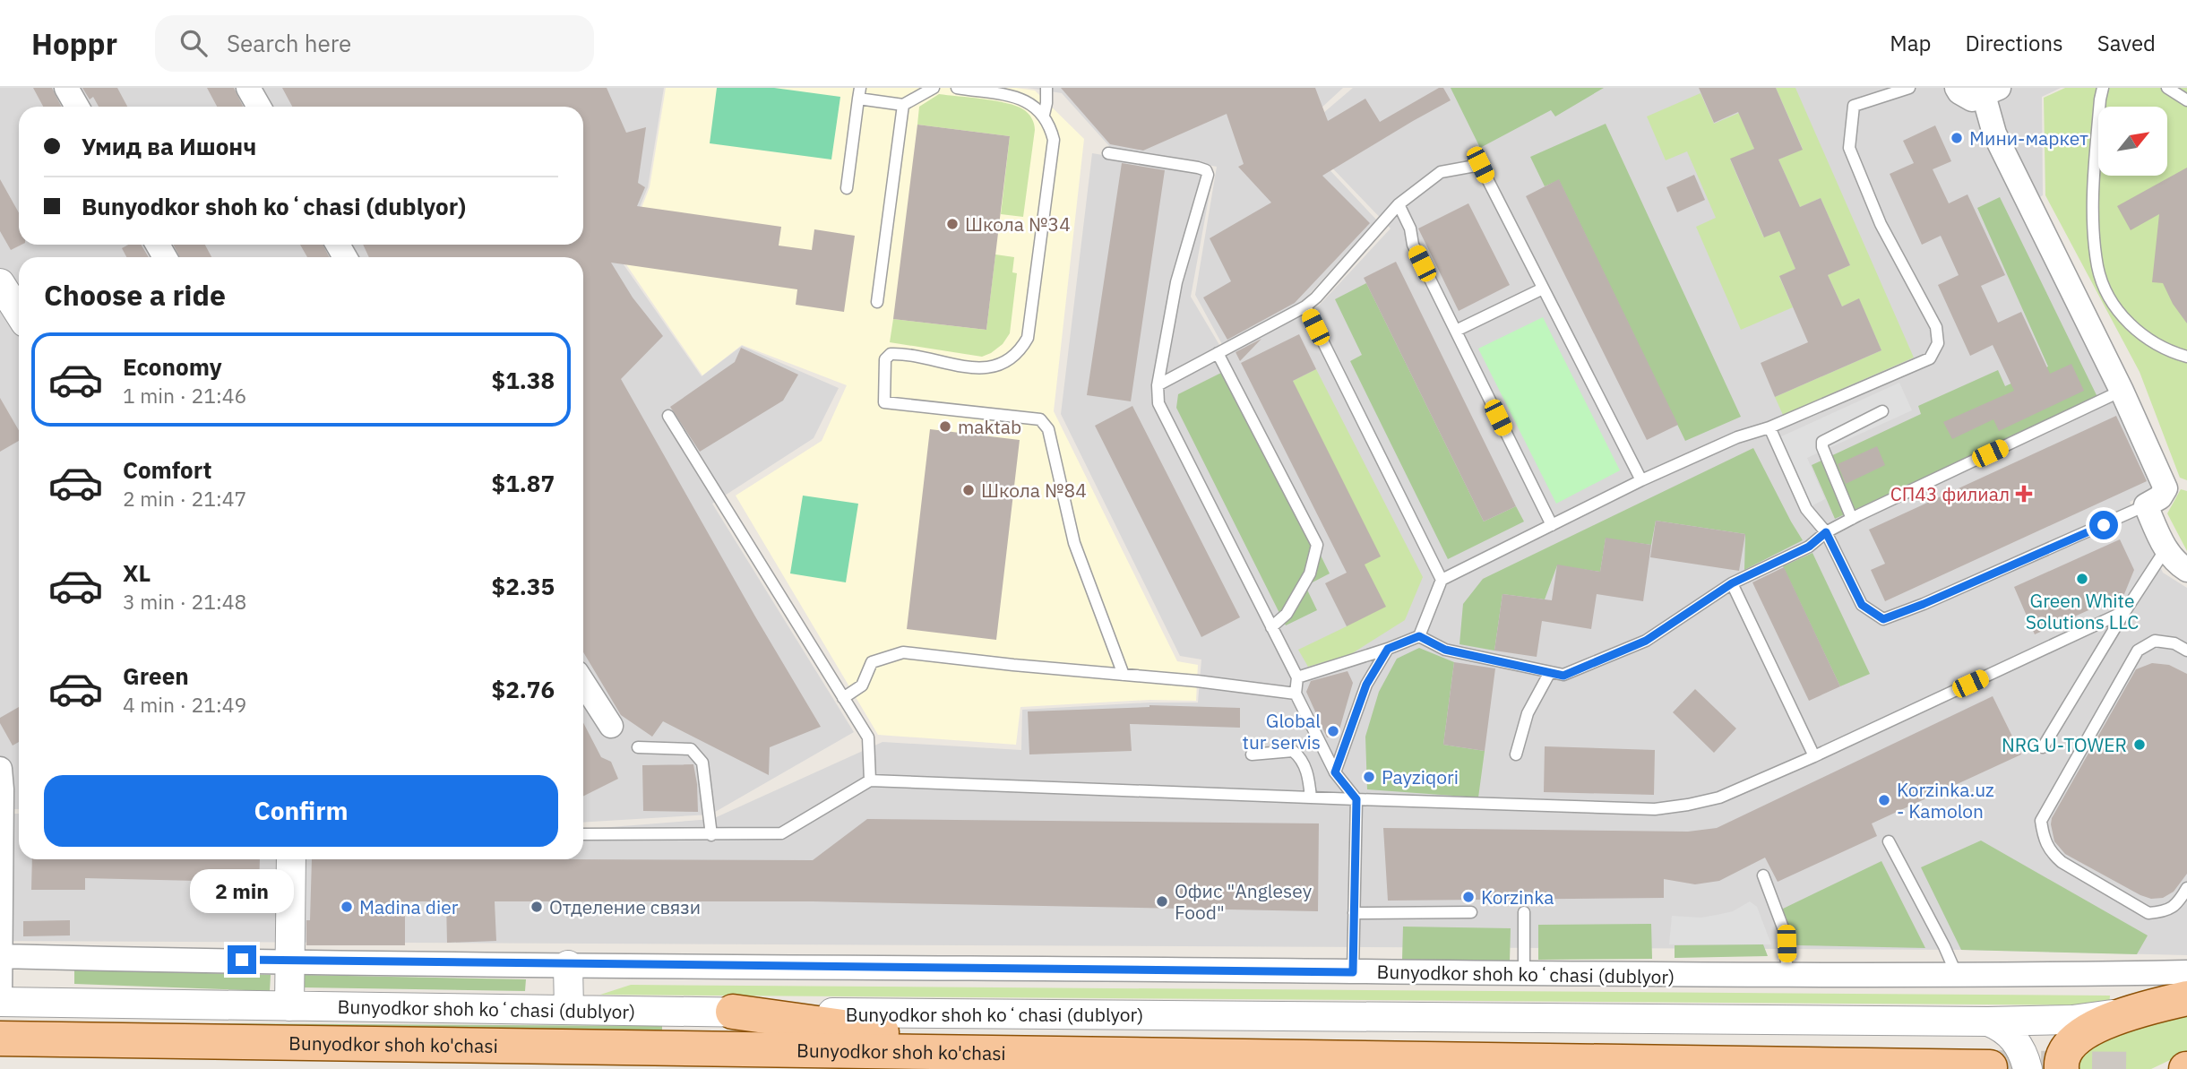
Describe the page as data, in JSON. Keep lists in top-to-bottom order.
{
  "streets": {
    "main road": ["Bunyodkor shoh ko'chasi"],
    "street": ["Bunyodkor shoh koʻchasi (dublyor)"]
  },
  "places": {
    "other": [
      "Мини-маркет",
      "Школа №34",
      "maktab",
      "Школа №84",
      "Green White Solutions LLC",
      "Global tur servis",
      "NRG U-TOWER",
      "Payziqori",
      "Korzinka.uz - Kamolon",
      "Korzinka",
      "Офис \"Anglesey Food\"",
      "Madina dier",
      "Отделение связи"
    ],
    "health": ["СП43 филиал"]
  },
  "north": "top right",
  "page": {
    "header": "Hoppr",
    "search": "Search here",
    "nav": ["Map", "Directions", "Saved"],
    "banner": ["Умид ва Ишонч", "Bunyodkor shoh koʻchasi (dublyor)"],
    "heading": "Choose a ride",
    "list": [
      {
        "name": "Economy",
        "note": "1 min · 21:46",
        "value": "$1.38"
      },
      {
        "name": "Comfort",
        "note": "2 min · 21:47",
        "value": "$1.87"
      },
      {
        "name": "XL",
        "note": "3 min · 21:48",
        "value": "$2.35"
      },
      {
        "name": "Green",
        "note": "4 min · 21:49",
        "value": "$2.76"
      }
    ],
    "buttons": "Confirm",
    "bubble": "2 min"
  }
}
